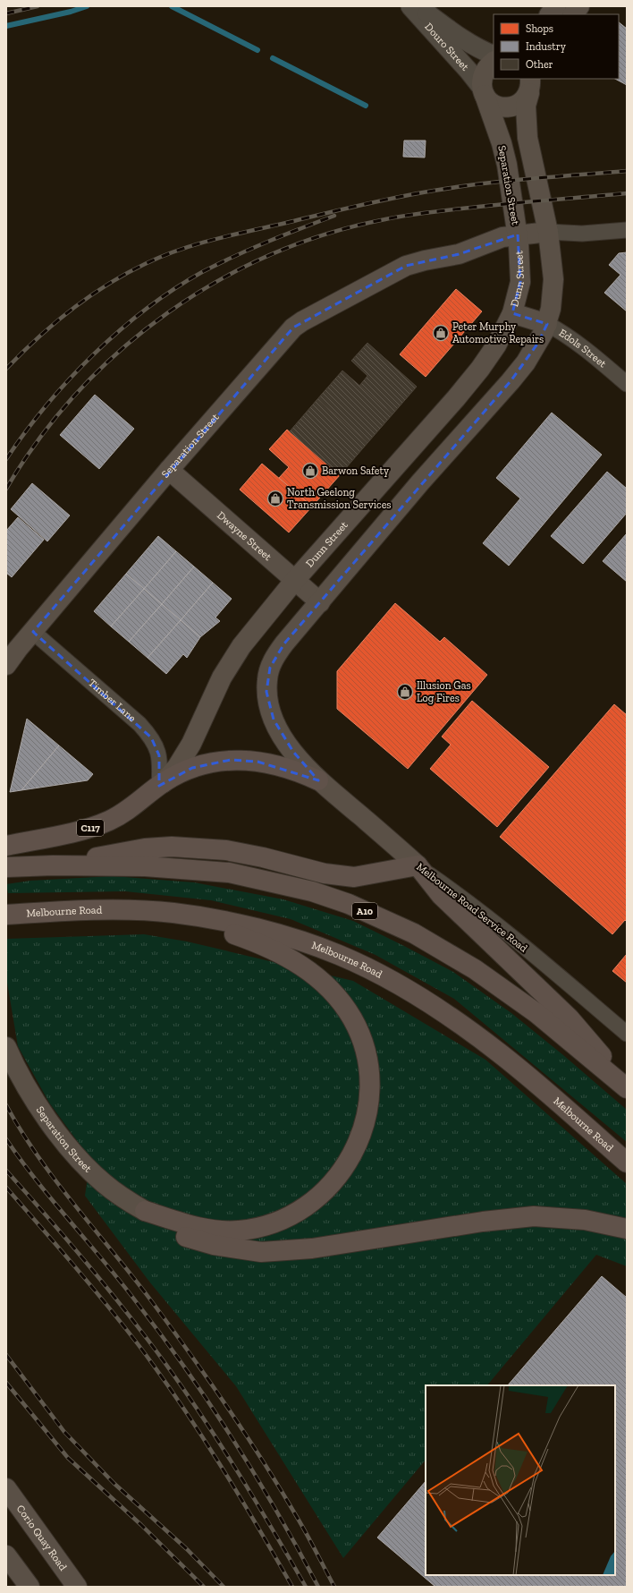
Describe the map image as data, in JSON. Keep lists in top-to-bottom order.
{
  "streets": {
    "highway": ["C117", "A10", "Melbourne Road"],
    "main road": [
      "Separation Street",
      "Dunn Street",
      "Edols Street",
      "Dwayne Street",
      "Melbourne Road Service Road",
      "Corio Quay Road"
    ],
    "street": ["Douro Street", "Timber Lane"]
  },
  "crossings": [
    ["Douro Street", "Separation Street"],
    ["Separation Street", "Dunn Street"],
    ["Separation Street", "Dwayne Street"],
    ["Separation Street", "Timber Lane"],
    ["Dunn Street", "Edols Street"],
    ["Dunn Street", "Dwayne Street"],
    ["Dunn Street", "Timber Lane"],
    ["Dunn Street", "C117"],
    ["Timber Lane", "C117"]
  ],
  "places": {
    "shop": [
      "Peter Murphy Automotive Repairs",
      "Barwon Safety",
      "North Geelong Transmission Services",
      "Illusion Gas Log Fires"
    ]
  },
  "legend": ["Shops", "Industry", "Other"]
}
